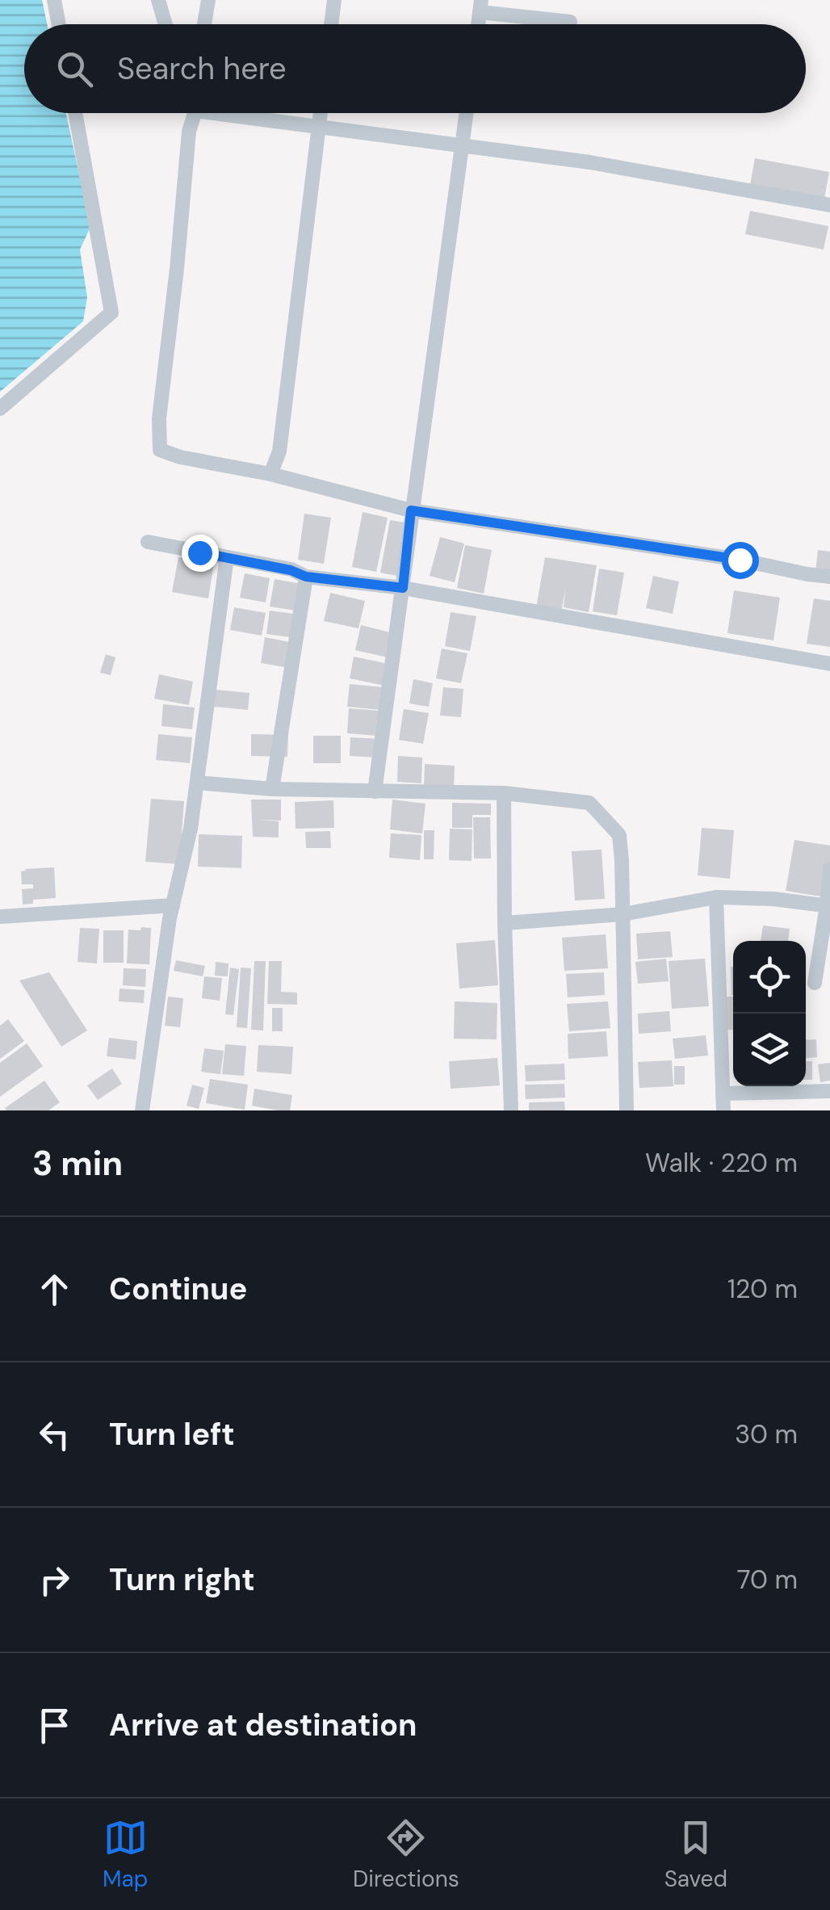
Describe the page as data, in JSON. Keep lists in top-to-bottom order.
{
  "page": {
    "search": "Search here",
    "heading": ["3 min", "Walk · 220 m"],
    "list": [
      ["Continue", "120 m"],
      ["Turn left", "30 m"],
      ["Turn right", "70 m"],
      "Arrive at destination"
    ],
    "nav": ["Map", "Directions", "Saved"]
  }
}
